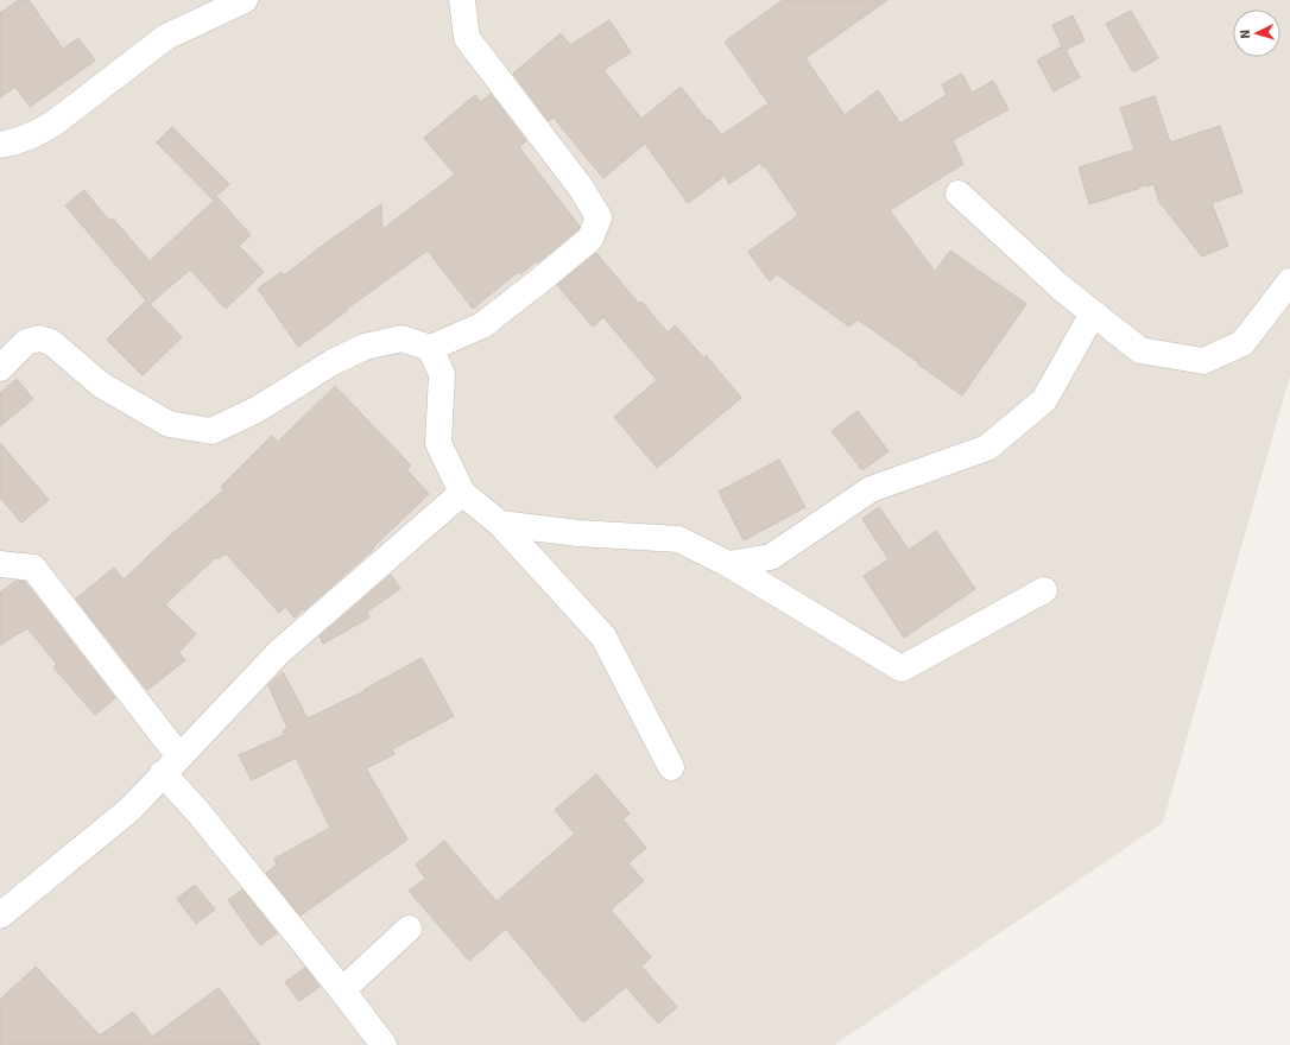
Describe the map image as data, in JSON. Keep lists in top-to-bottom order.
{
  "north": "left"
}
